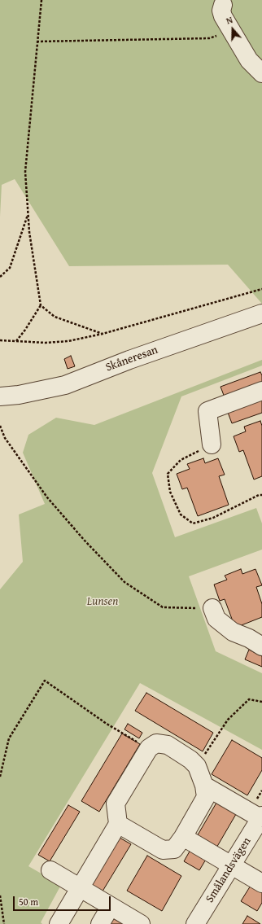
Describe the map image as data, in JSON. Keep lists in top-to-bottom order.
{
  "streets": {
    "street": ["Skåneresan", "Smålandsvägen"]
  },
  "parks": ["Lunsen"],
  "scale_bar": "50 m",
  "north": "top"
}
